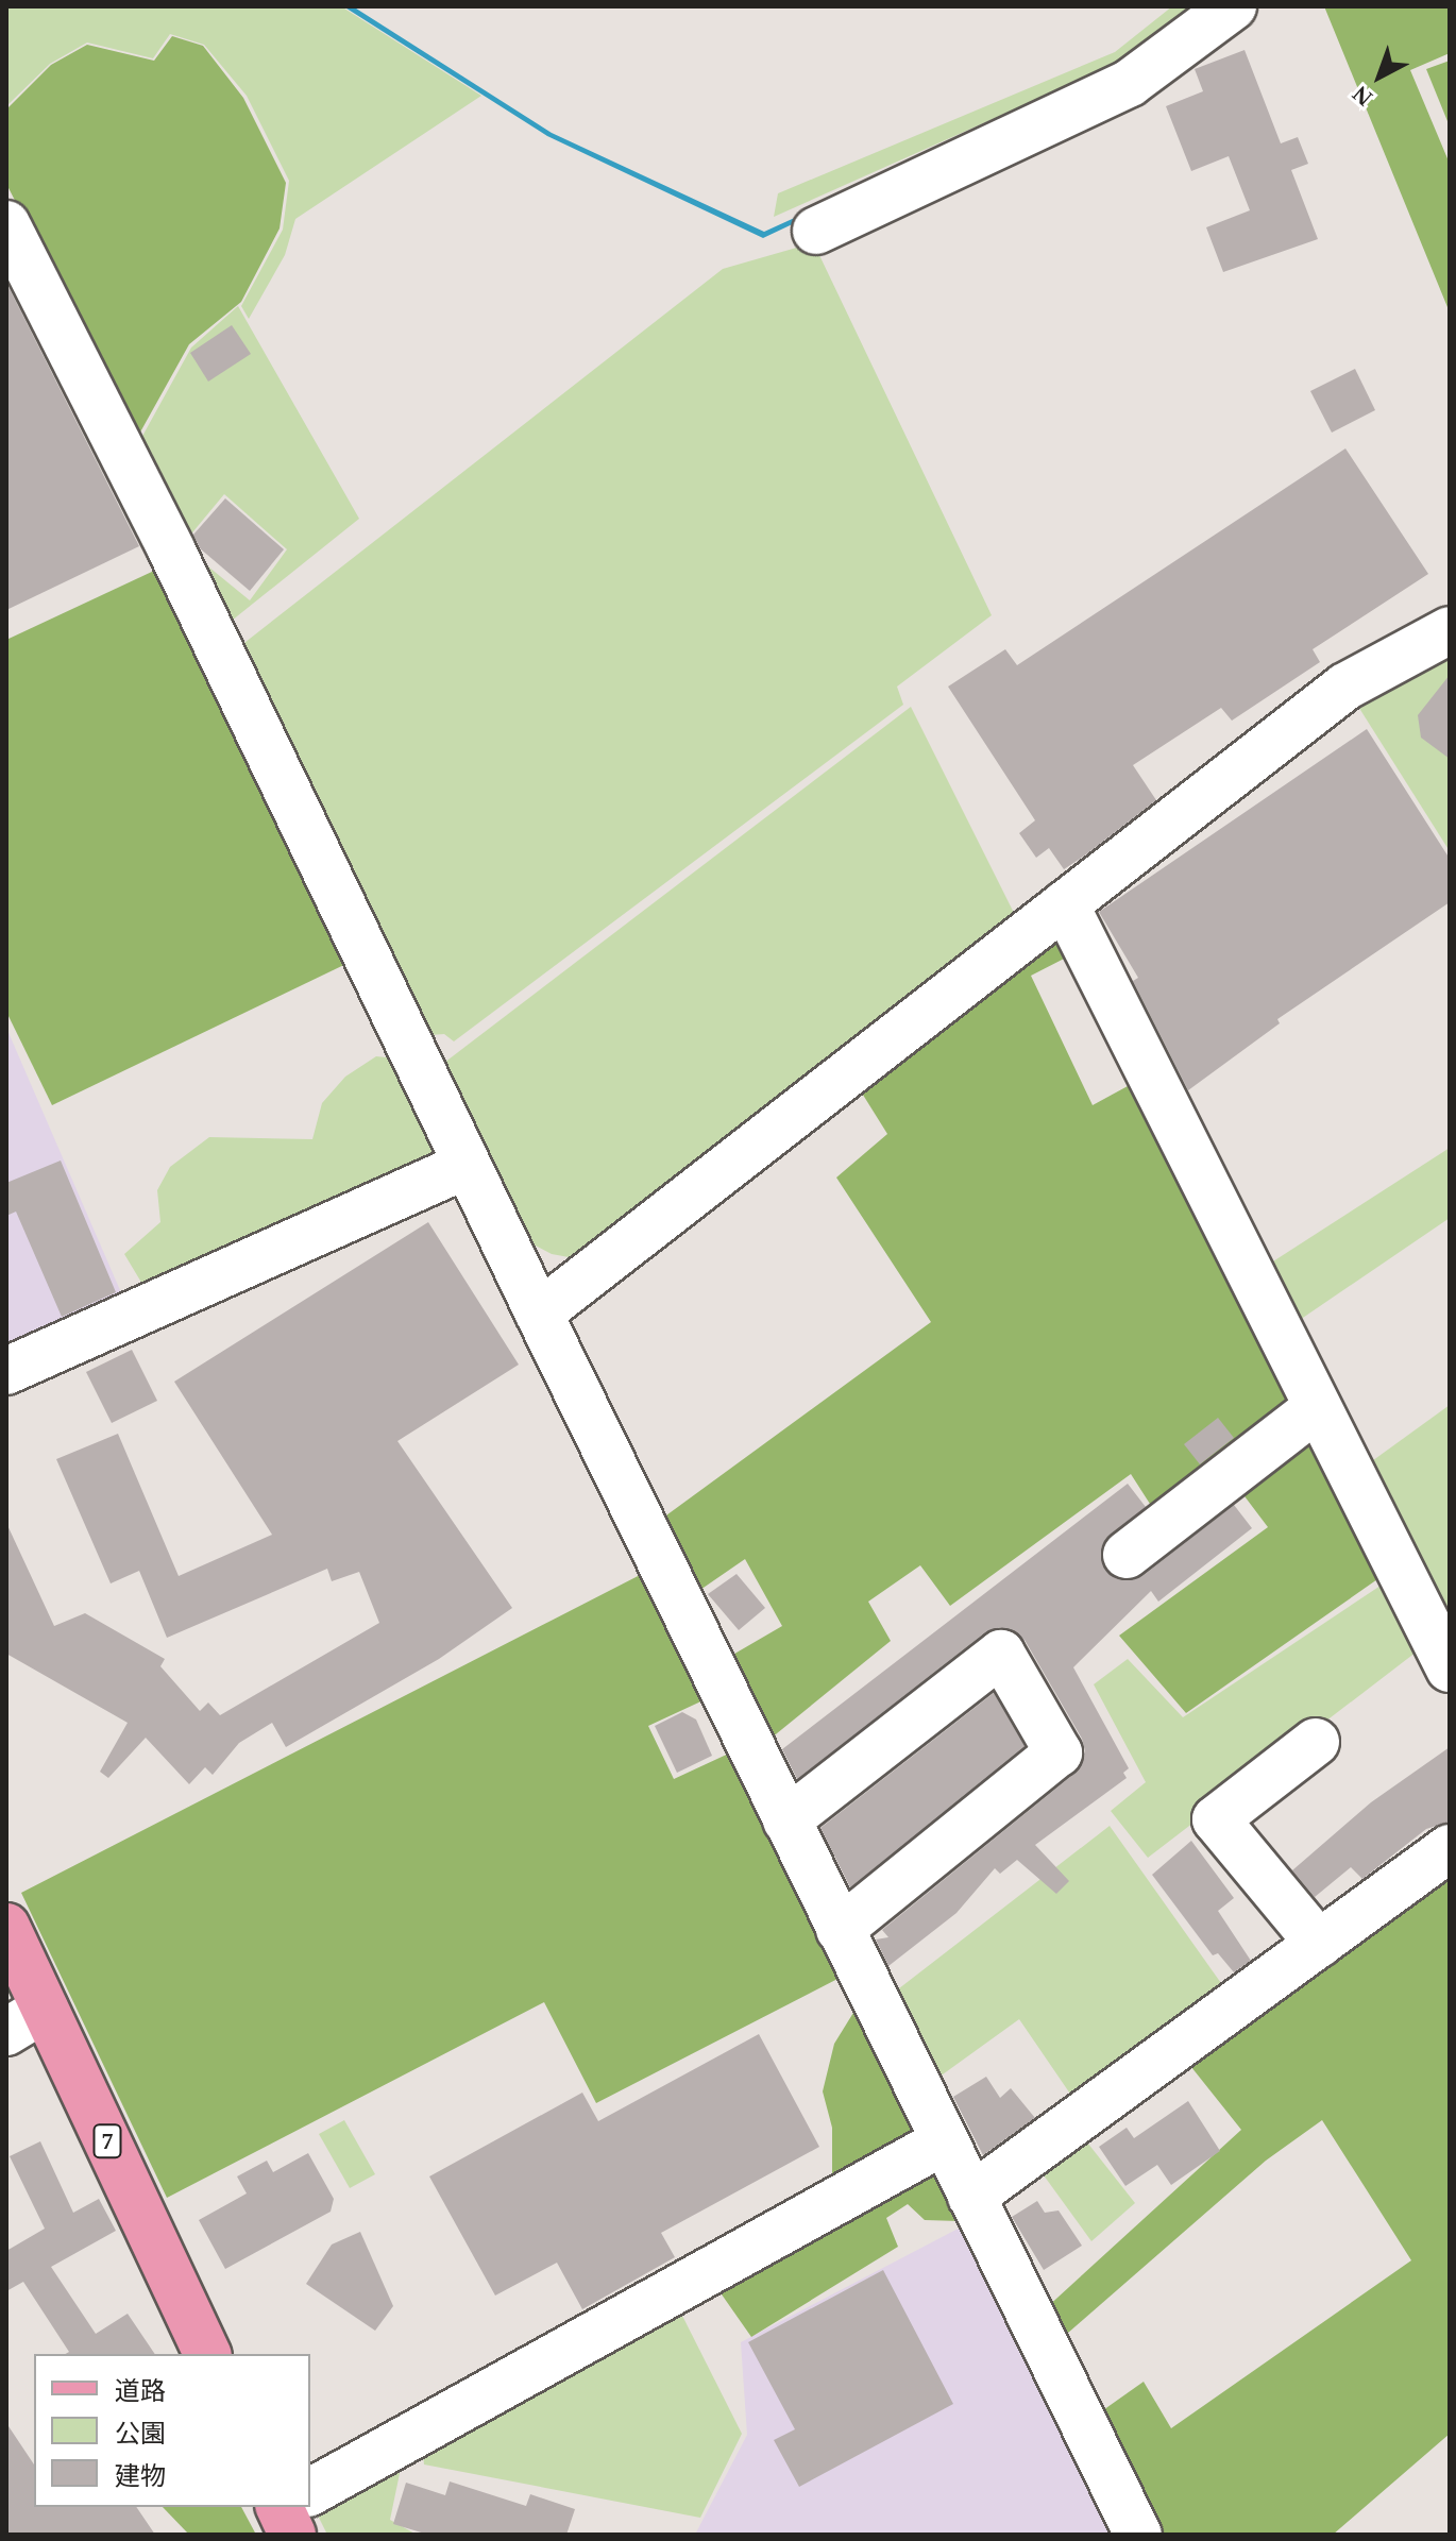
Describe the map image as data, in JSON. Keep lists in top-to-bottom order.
{
  "streets": {
    "main road": ["7"]
  },
  "legend": ["道路", "公園", "建物"],
  "north": "bottom left"
}
